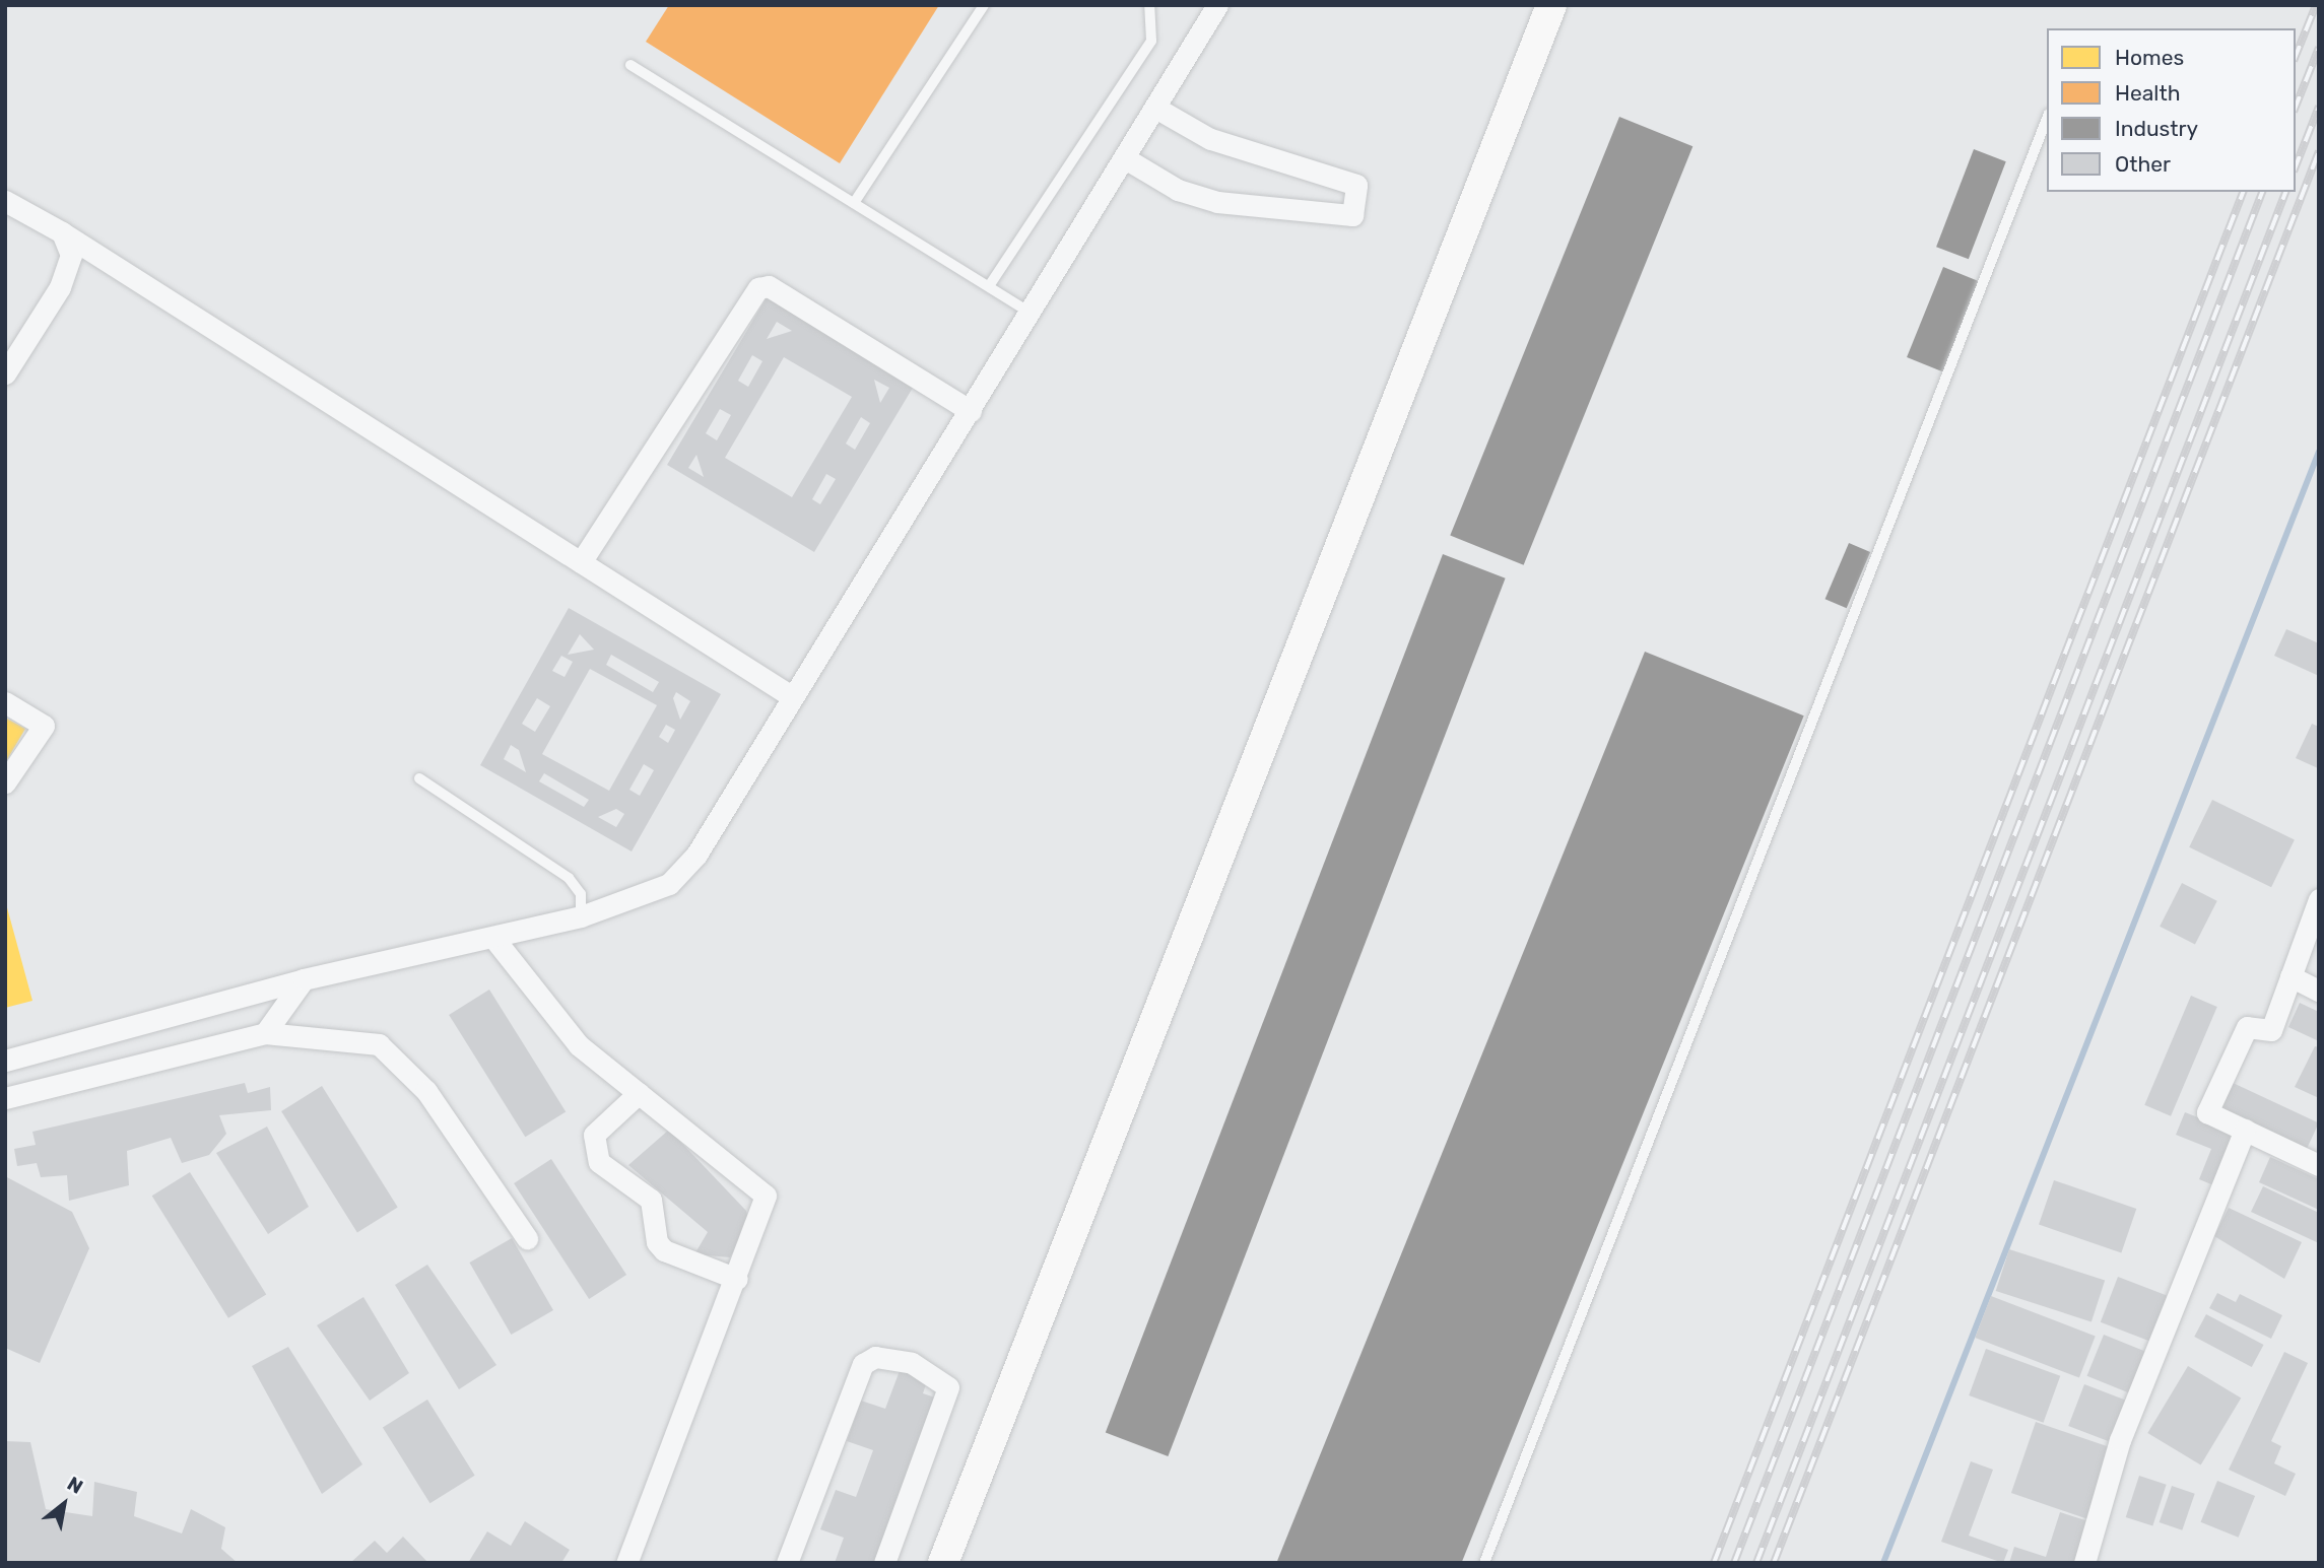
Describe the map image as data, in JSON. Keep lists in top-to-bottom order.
{
  "legend": [
    "Homes",
    "Health",
    "Industry",
    "Other"
  ],
  "north": "top right"
}
